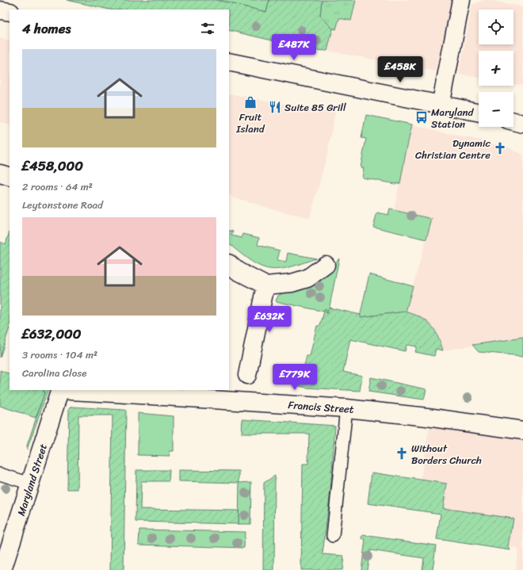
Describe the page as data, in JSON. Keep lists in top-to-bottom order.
{
  "streets": {
    "street": ["Francis Street", "Maryland Street"]
  },
  "places": {
    "shop": ["Fruit Island"],
    "restaurant": ["Suite 85 Grill"],
    "bus stop": ["Maryland Station"],
    "church": ["Dynamic Christian Centre", "Without Borders Church"]
  },
  "page": {
    "map_buttons": ["+", "−"],
    "heading": "4 homes",
    "price": [
      "£487K",
      "£458K",
      "£632K",
      "£779K"
    ],
    "list": [
      {
        "name": "£458,000",
        "note": "2 rooms · 64 m² · Leytonstone Road"
      },
      {
        "name": "£632,000",
        "note": "3 rooms · 104 m² · Carolina Close"
      }
    ]
  }
}
